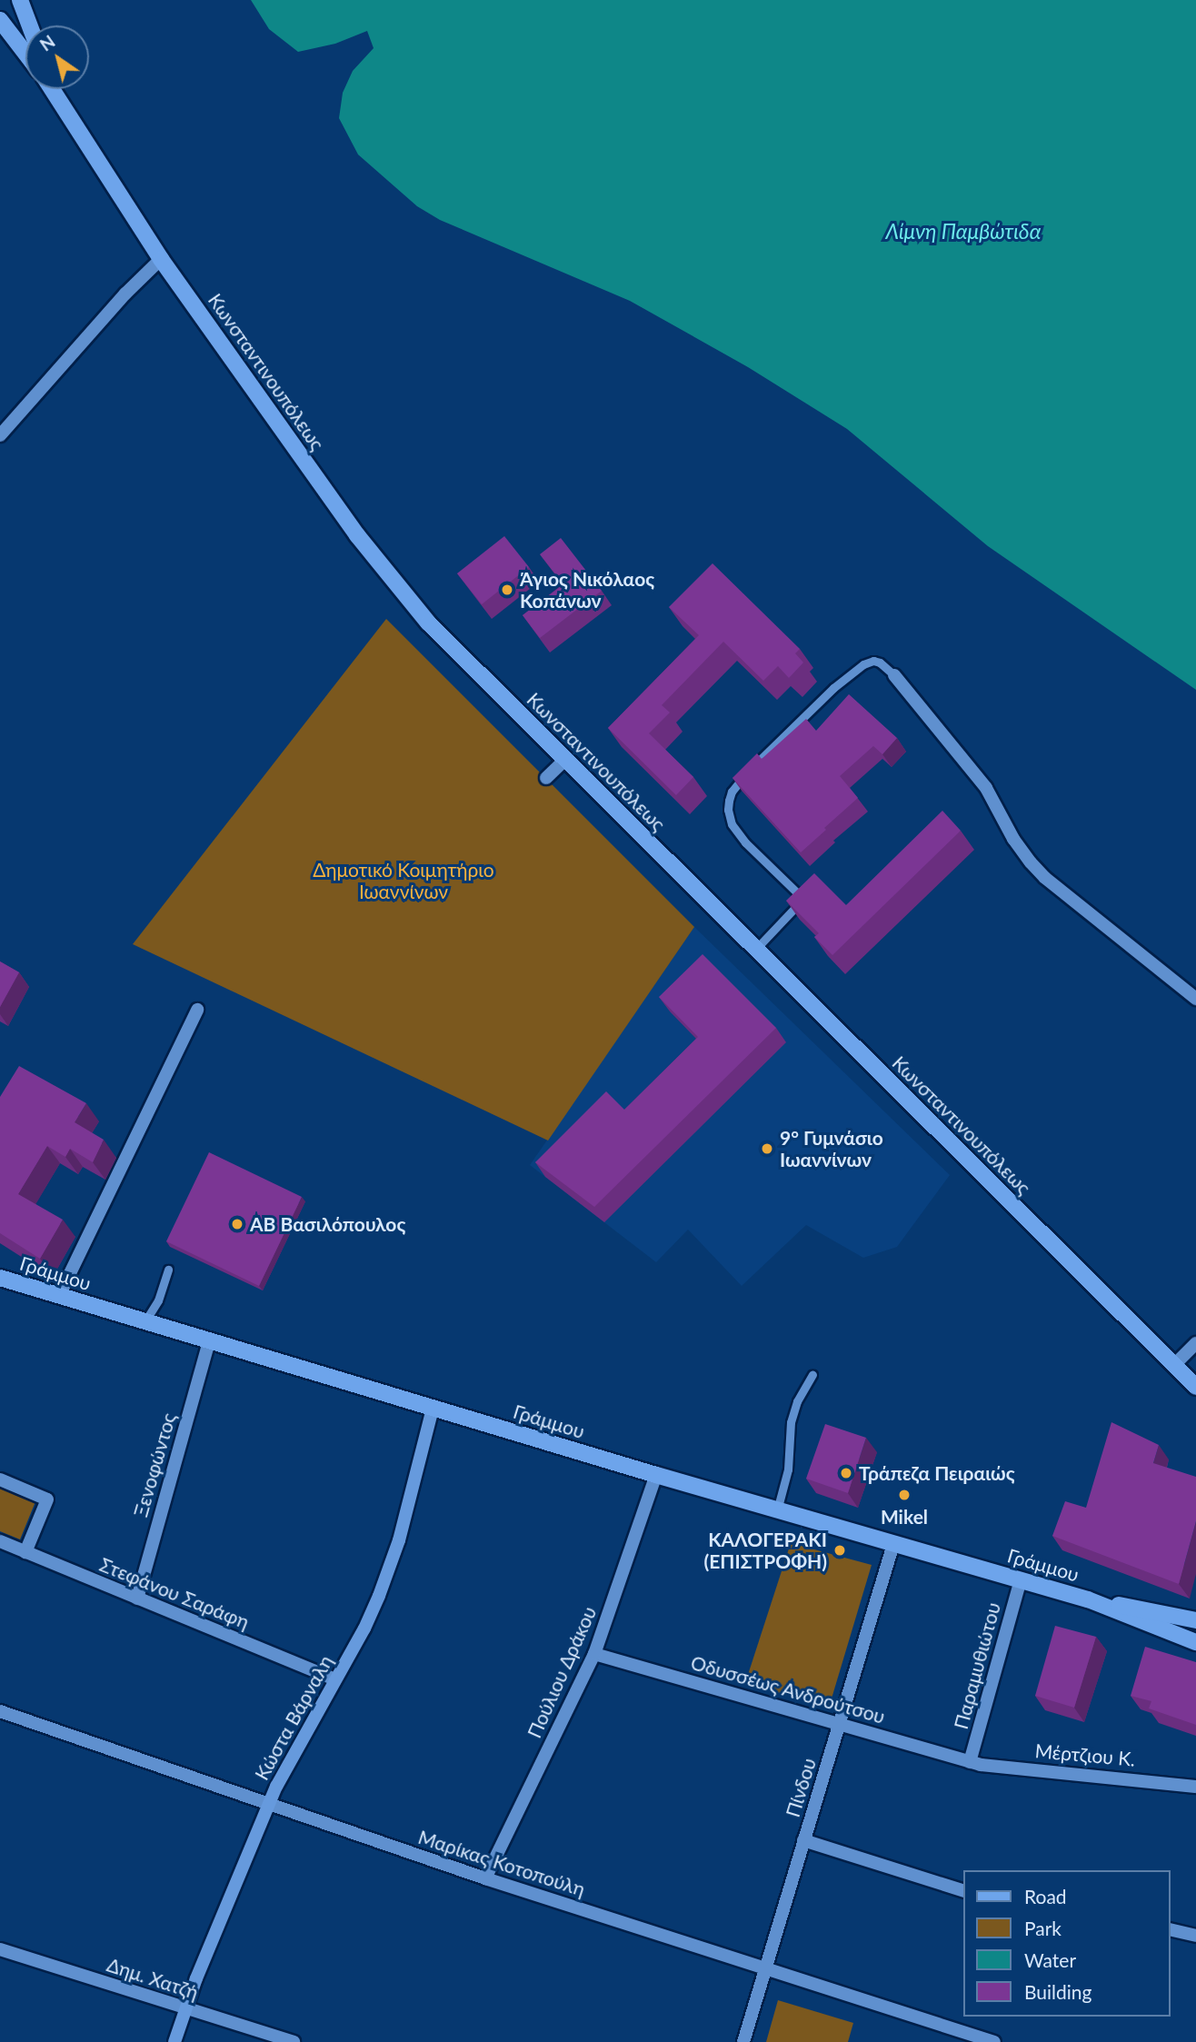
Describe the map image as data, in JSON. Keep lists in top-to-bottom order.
{
  "streets": {
    "main road": ["Κωνσταντινουπόλεως", "Γράμμου"],
    "street": [
      "Ξενοφώντος",
      "Στεφάνου Σαράφη",
      "Παραμυθιώτου",
      "Πούλιου Δράκου",
      "Οδυσσέως Ανδρούτσου",
      "Κώστα Βάρναλη",
      "Μέρτζιου Κ.",
      "Πίνδου",
      "Μαρίκας Κοτοπούλη",
      "Δημ. Χατζή"
    ]
  },
  "crossings": [
    ["Γράμμου", "Ξενοφώντος"],
    ["Γράμμου", "Παραμυθιώτου"],
    ["Γράμμου", "Πούλιου Δράκου"],
    ["Γράμμου", "Κώστα Βάρναλη"],
    ["Γράμμου", "Πίνδου"],
    ["Ξενοφώντος", "Στεφάνου Σαράφη"],
    ["Στεφάνου Σαράφη", "Κώστα Βάρναλη"],
    ["Παραμυθιώτου", "Οδυσσέως Ανδρούτσου"],
    ["Παραμυθιώτου", "Μέρτζιου Κ."],
    ["Πούλιου Δράκου", "Οδυσσέως Ανδρούτσου"],
    ["Πούλιου Δράκου", "Μαρίκας Κοτοπούλη"],
    ["Οδυσσέως Ανδρούτσου", "Μέρτζιου Κ."],
    ["Οδυσσέως Ανδρούτσου", "Πίνδου"],
    ["Κώστα Βάρναλη", "Μαρίκας Κοτοπούλη"],
    ["Κώστα Βάρναλη", "Δημ. Χατζή"],
    ["Πίνδου", "Μαρίκας Κοτοπούλη"]
  ],
  "water": ["Λίμνη Παμβώτιδα"],
  "parks": ["Δημοτικό Κοιμητήριο Ιωαννίνων"],
  "places": [
    "Άγιος Νικόλαος Κοπάνων",
    "9° Γυμνάσιο Ιωαννίνων",
    "ΑΒ Βασιλόπουλος",
    "Τράπεζα Πειραιώς",
    "Mikel",
    "ΚΑΛΟΓΕΡΑΚΙ (ΕΠΙΣΤΡΟΦΗ)"
  ],
  "legend": [
    "Road",
    "Park",
    "Water",
    "Building"
  ],
  "north": "top left"
}
